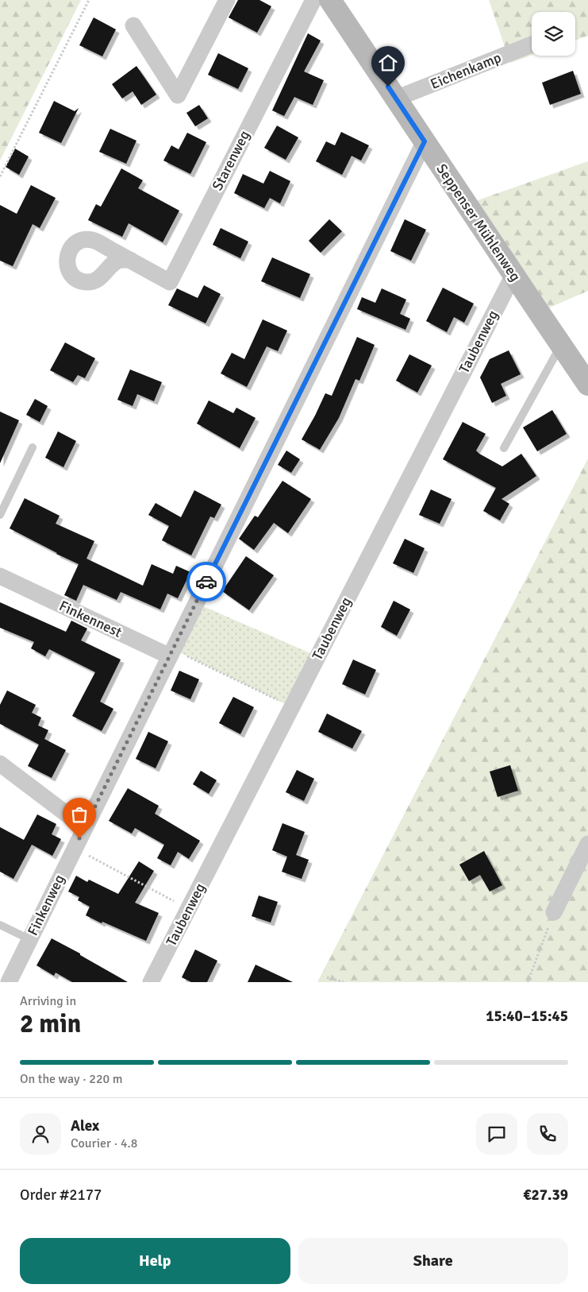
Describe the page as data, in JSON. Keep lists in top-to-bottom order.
{
  "streets": {
    "street": [
      "Eichenkamp",
      "Starenweg",
      "Seppenser Mühlenweg",
      "Taubenweg",
      "Finkennest",
      "Finkenweg"
    ]
  },
  "crossings": [
    ["Eichenkamp", "Seppenser Mühlenweg"],
    ["Seppenser Mühlenweg", "Taubenweg"],
    ["Seppenser Mühlenweg", "Finkenweg"],
    ["Finkennest", "Finkenweg"]
  ],
  "page": {
    "heading": ["2 min", "Arriving in", "15:40–15:45"],
    "panel": [
      "Alex",
      "Courier · 4.8",
      "Order #2177",
      "€27.39"
    ],
    "bar": "On the way · 220 m",
    "buttons": ["Help", "Share"]
  }
}
